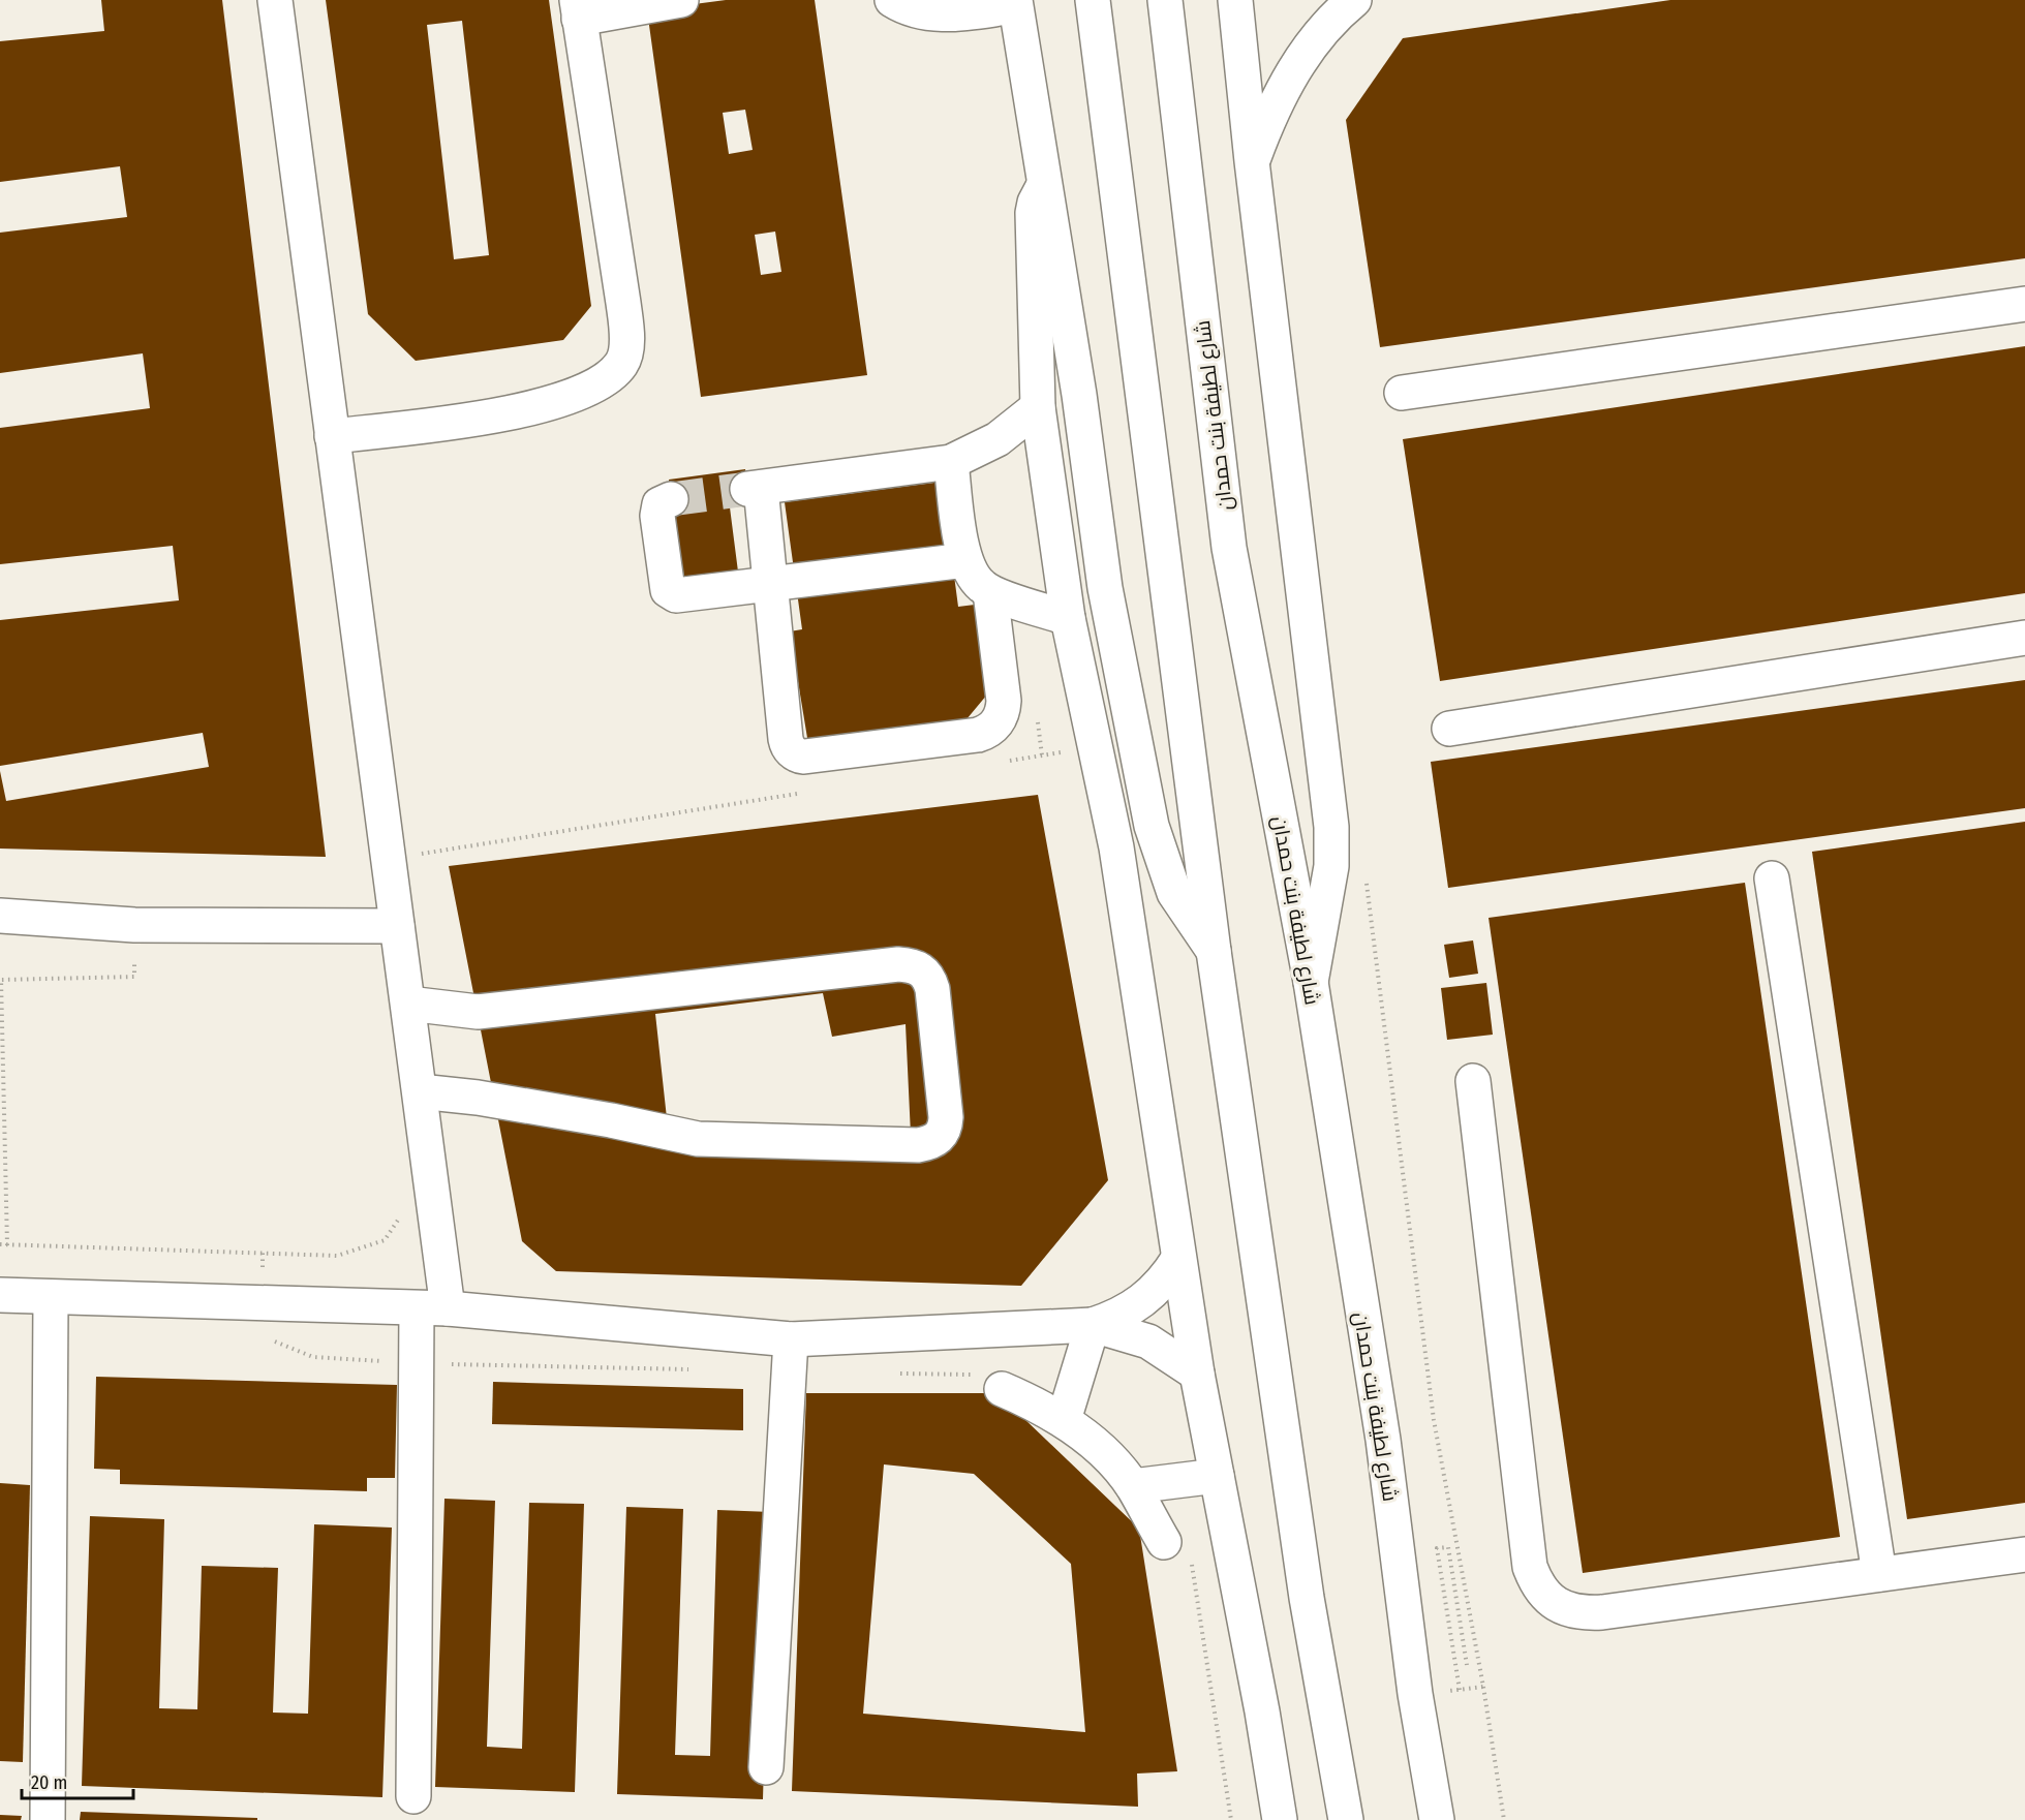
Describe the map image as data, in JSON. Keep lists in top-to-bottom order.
{
  "streets": {
    "street": ["شارع لطيفة بنت حمدان"]
  },
  "scale_bar": "20 m"
}
